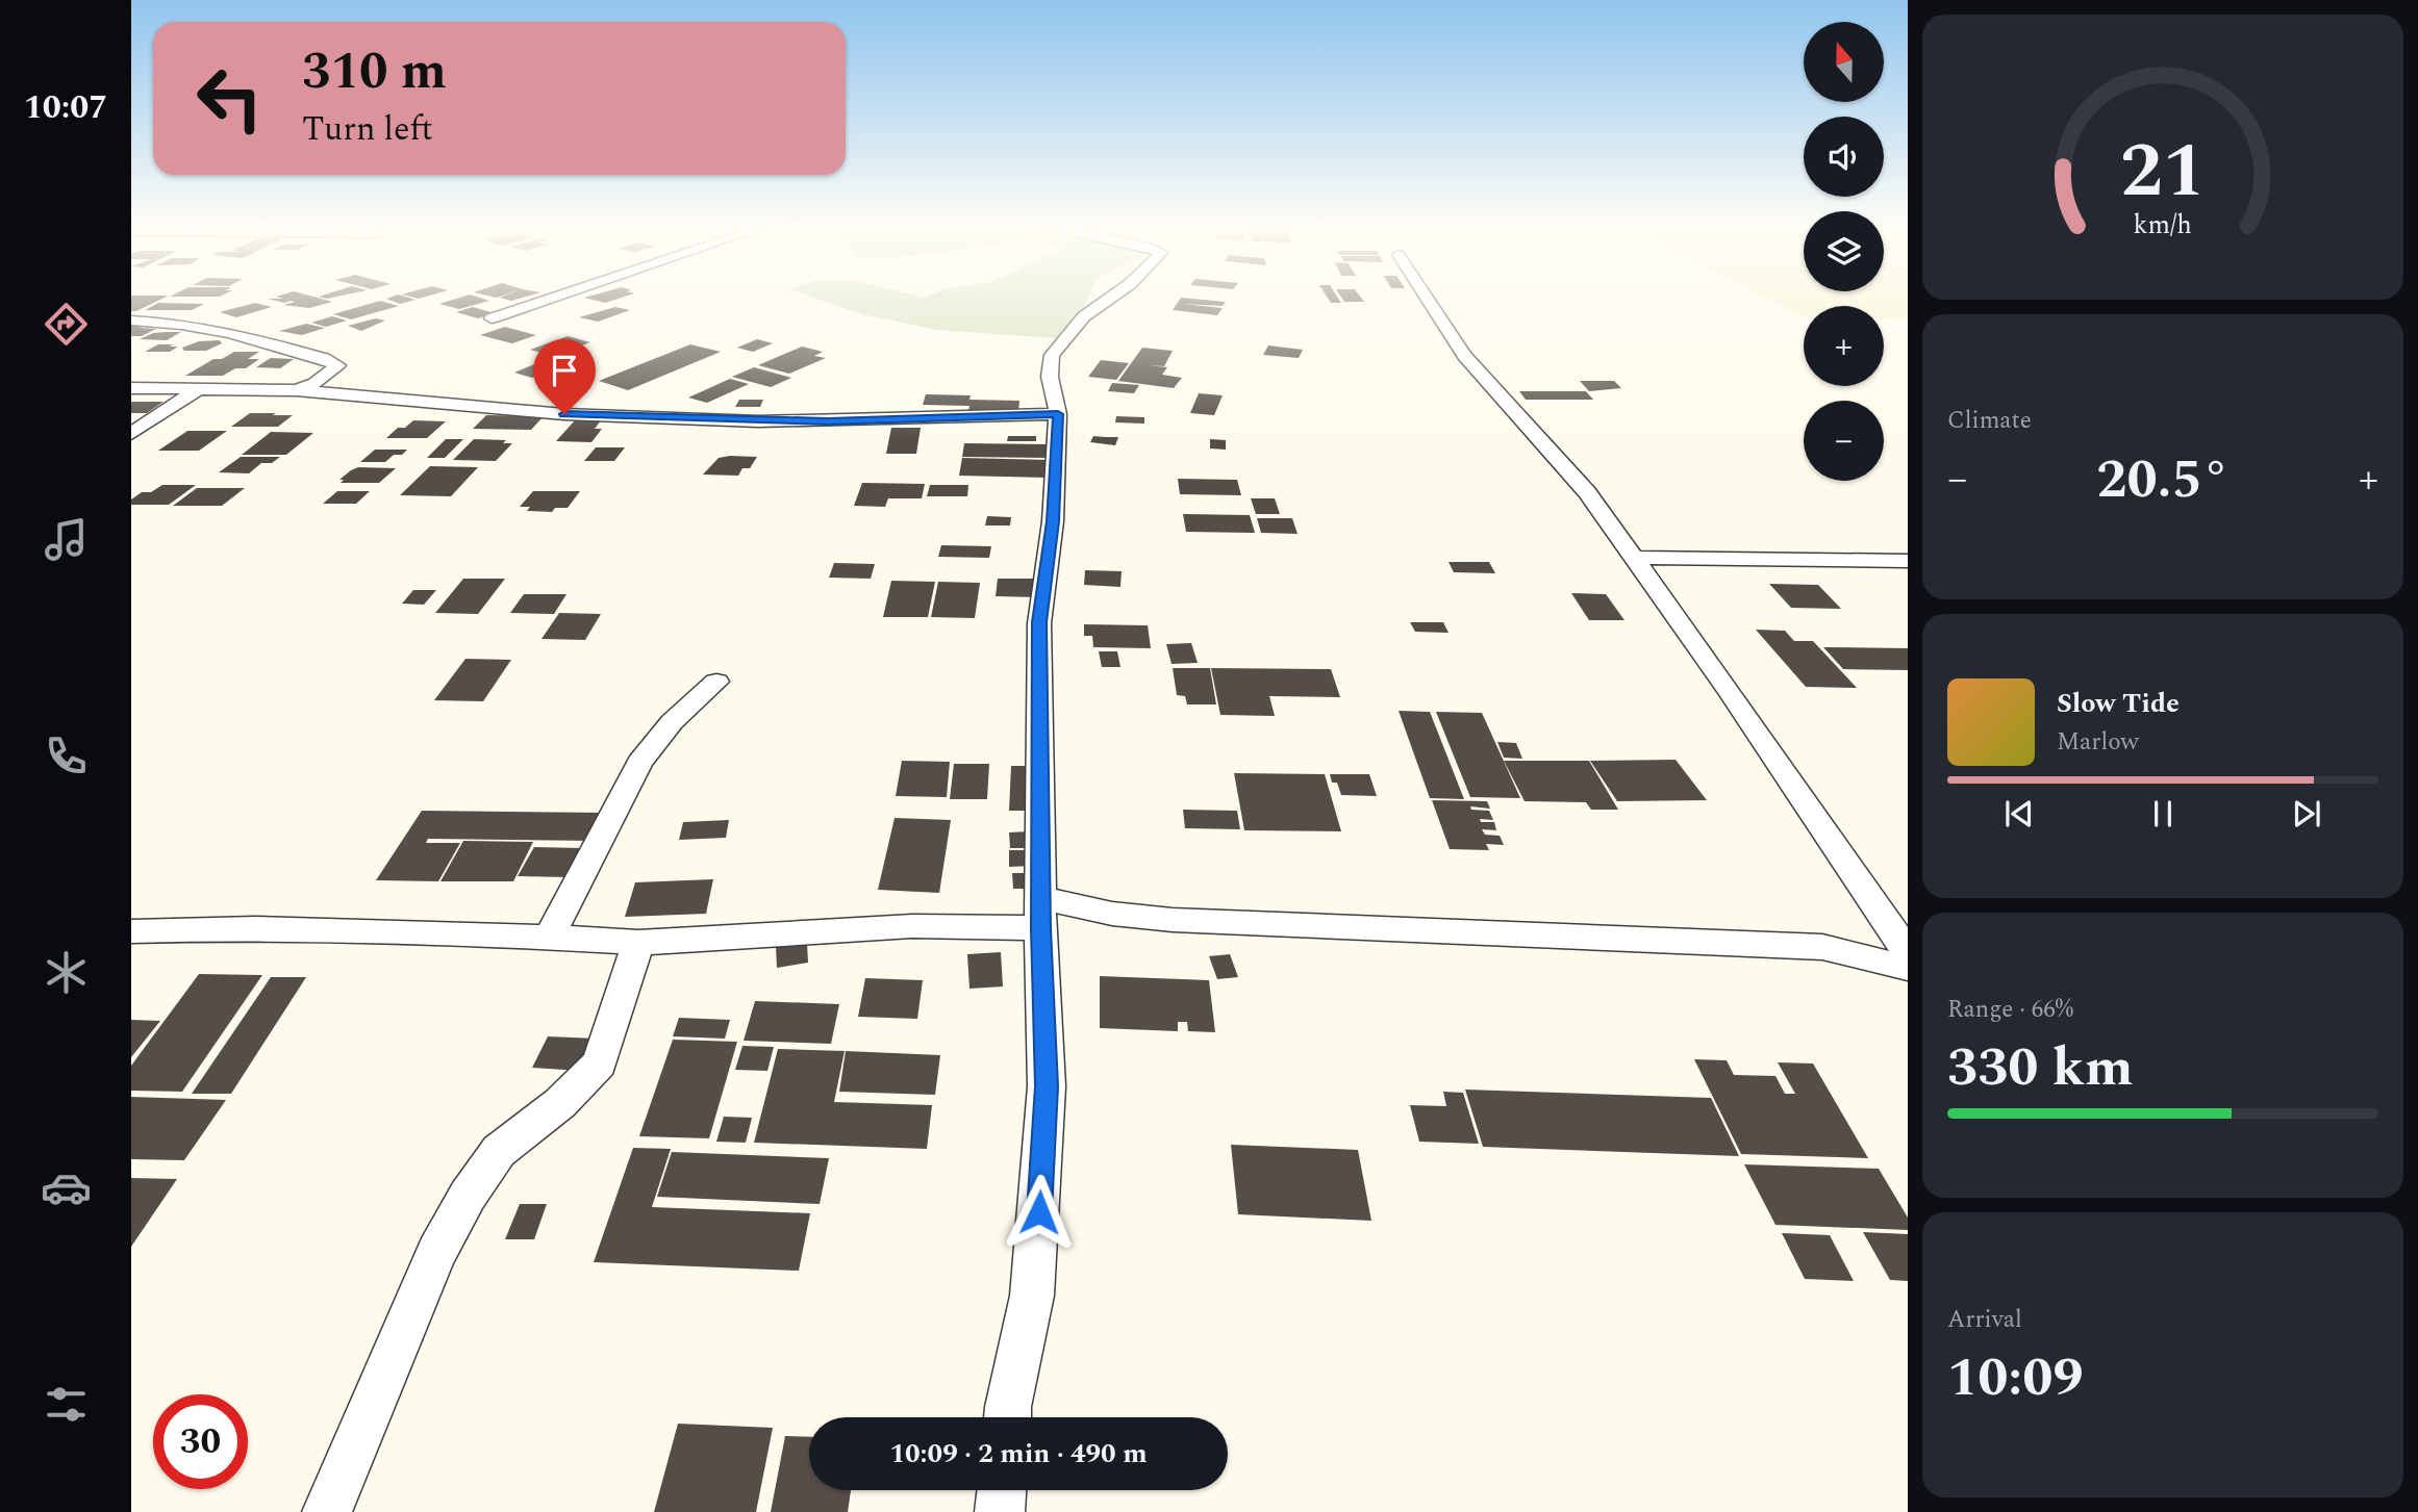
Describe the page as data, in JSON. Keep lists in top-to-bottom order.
{
  "north": "top",
  "page": {
    "tabs": "10:07",
    "map_buttons": ["+", "−"],
    "turn": ["310 m", "Turn left"],
    "tile": [
      "Climate",
      ["Range · 66%", "330 km"],
      ["Arrival", "10:09"]
    ],
    "heat": ["−", "20.5°", "+"],
    "song": ["Slow Tide", "Marlow"],
    "limit": "30",
    "trip": "10:09 · 2 min · 490 m",
    "gauge": ["21", "km/h"]
  }
}
